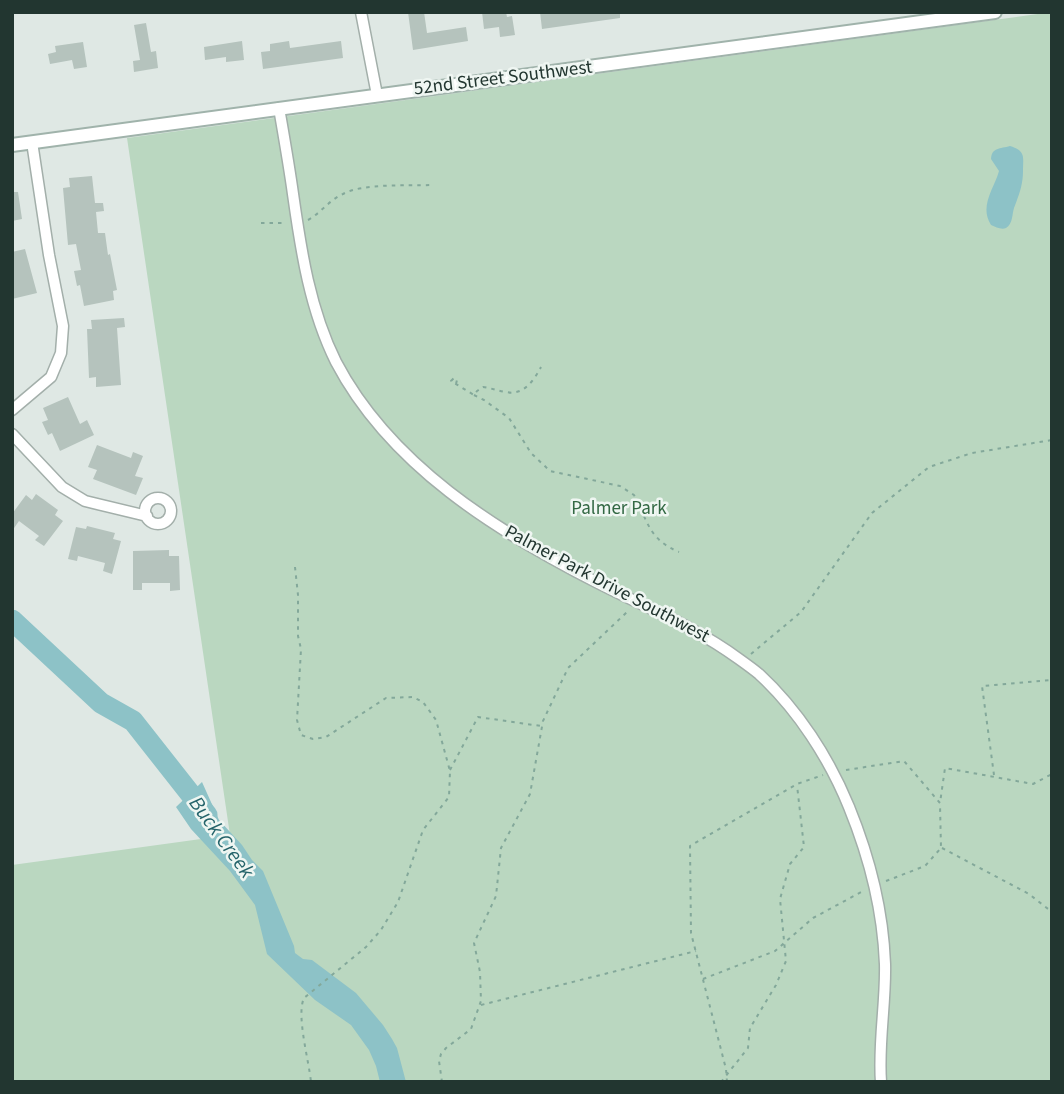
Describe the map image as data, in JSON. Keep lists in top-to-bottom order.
{
  "streets": {
    "street": ["52nd Street Southwest", "Palmer Park Drive Southwest"]
  },
  "crossings": [
    ["52nd Street Southwest", "Palmer Park Drive Southwest"]
  ],
  "water": ["Buck Creek"],
  "parks": ["Palmer Park"]
}
